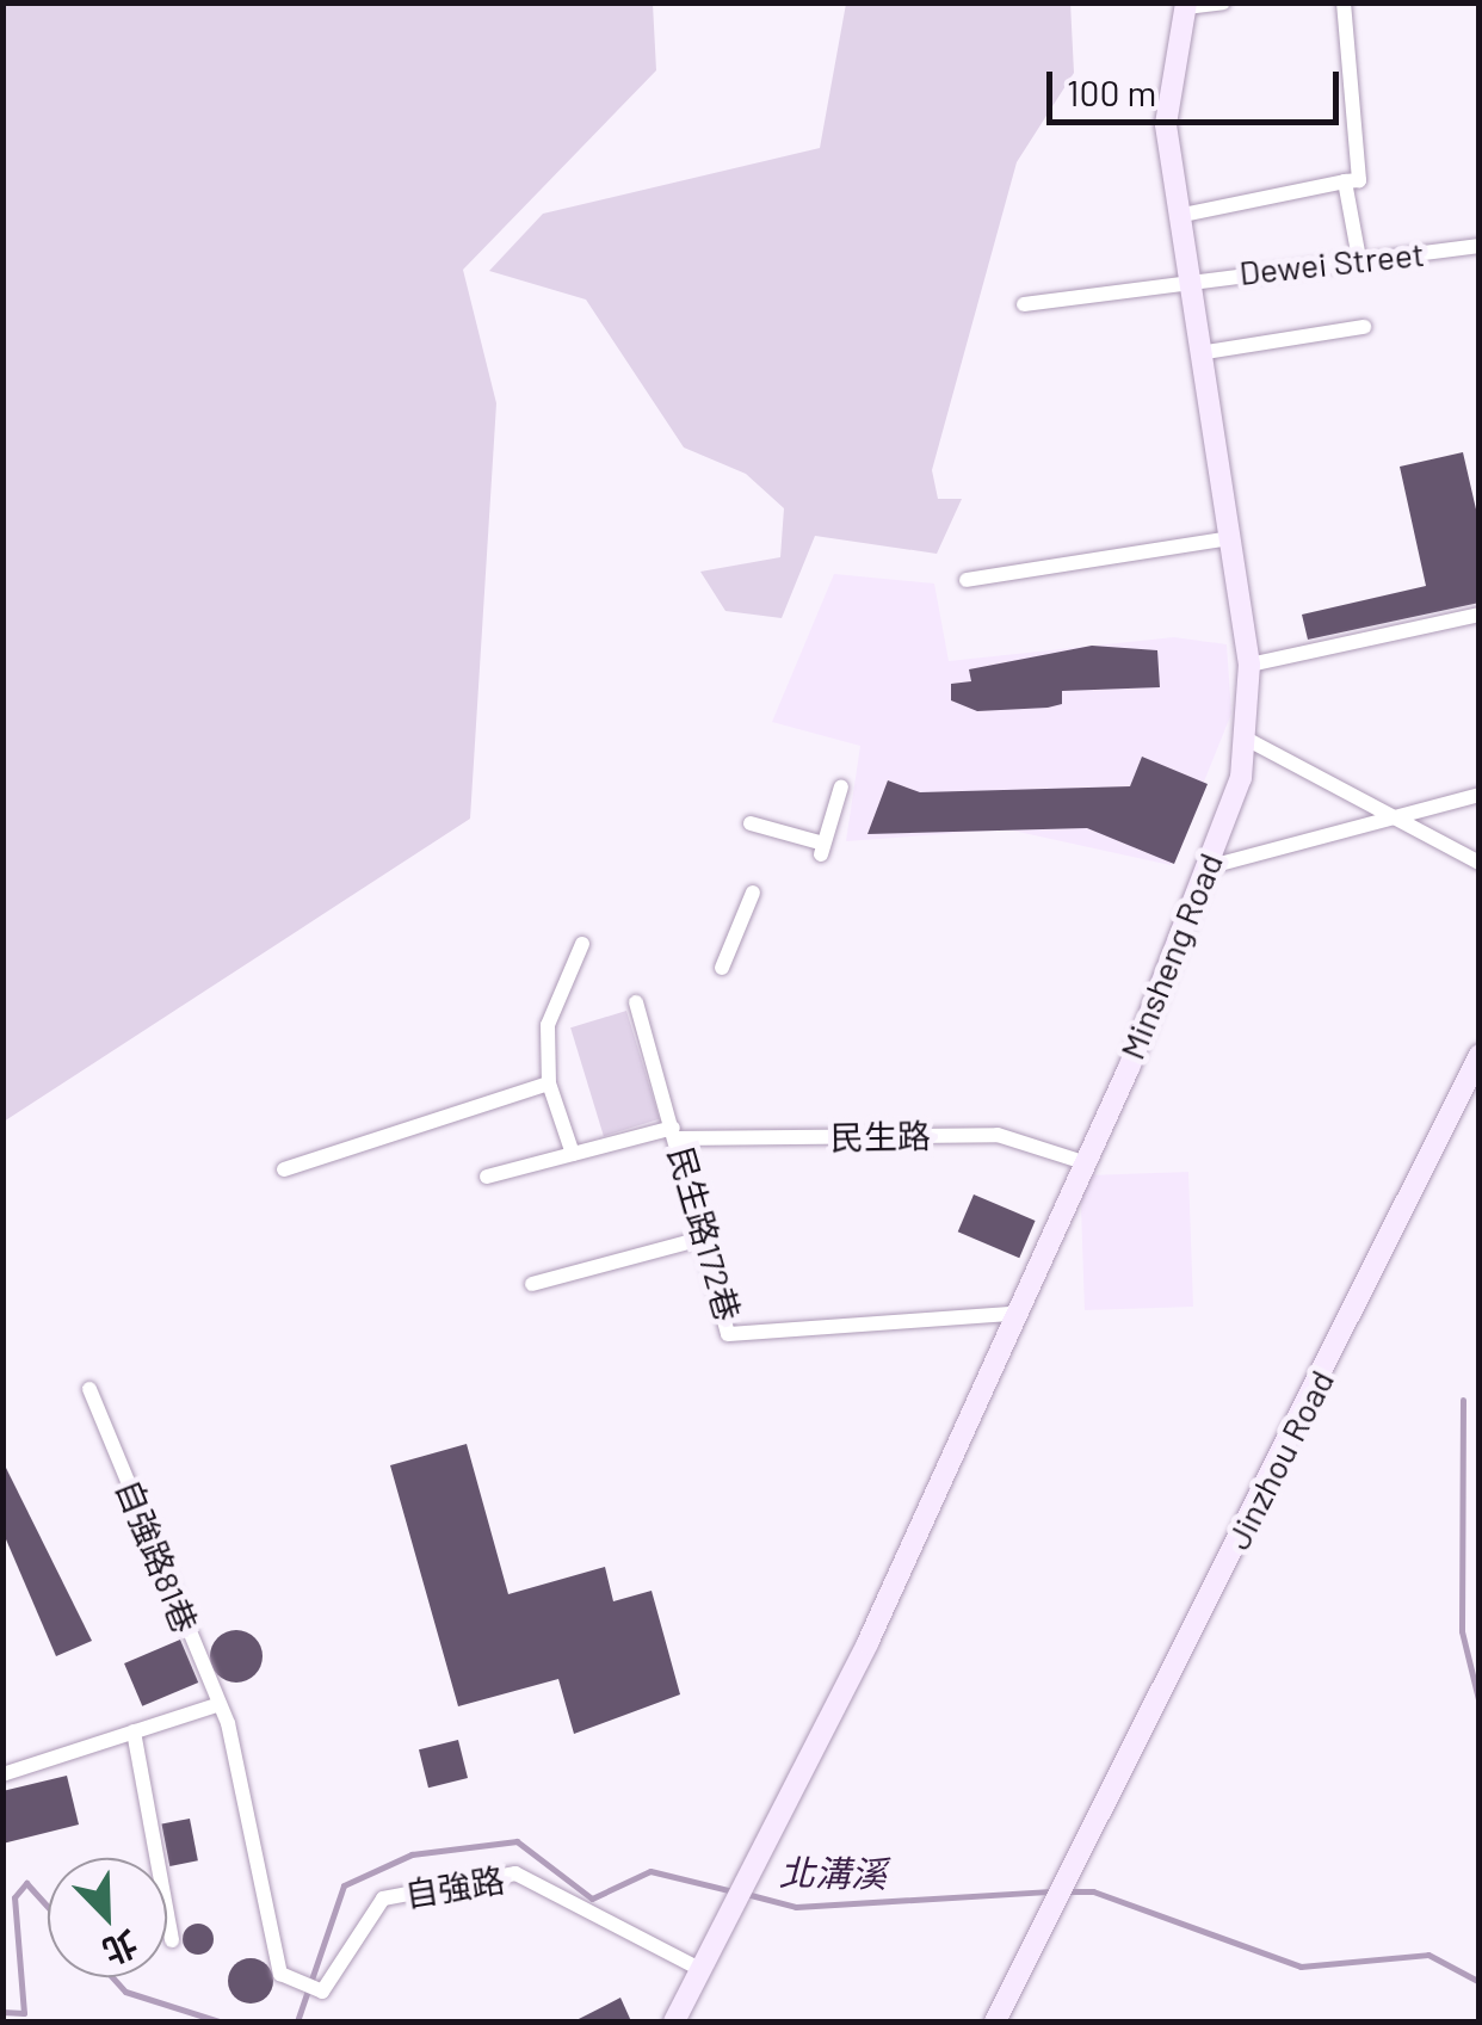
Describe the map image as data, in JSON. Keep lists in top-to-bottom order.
{
  "streets": {
    "street": [
      "Dewei Street",
      "Minsheng Road",
      "民生路",
      "民生路172巷",
      "Jinzhou Road",
      "自強路81巷",
      "自強路"
    ]
  },
  "crossings": [
    ["Dewei Street", "Minsheng Road"],
    ["Minsheng Road", "民生路"],
    ["Minsheng Road", "民生路172巷"],
    ["Minsheng Road", "自強路"],
    ["民生路", "民生路172巷"],
    ["自強路81巷", "自強路"]
  ],
  "water": ["北溝溪"],
  "scale_bar": "100 m",
  "north": "bottom right"
}
